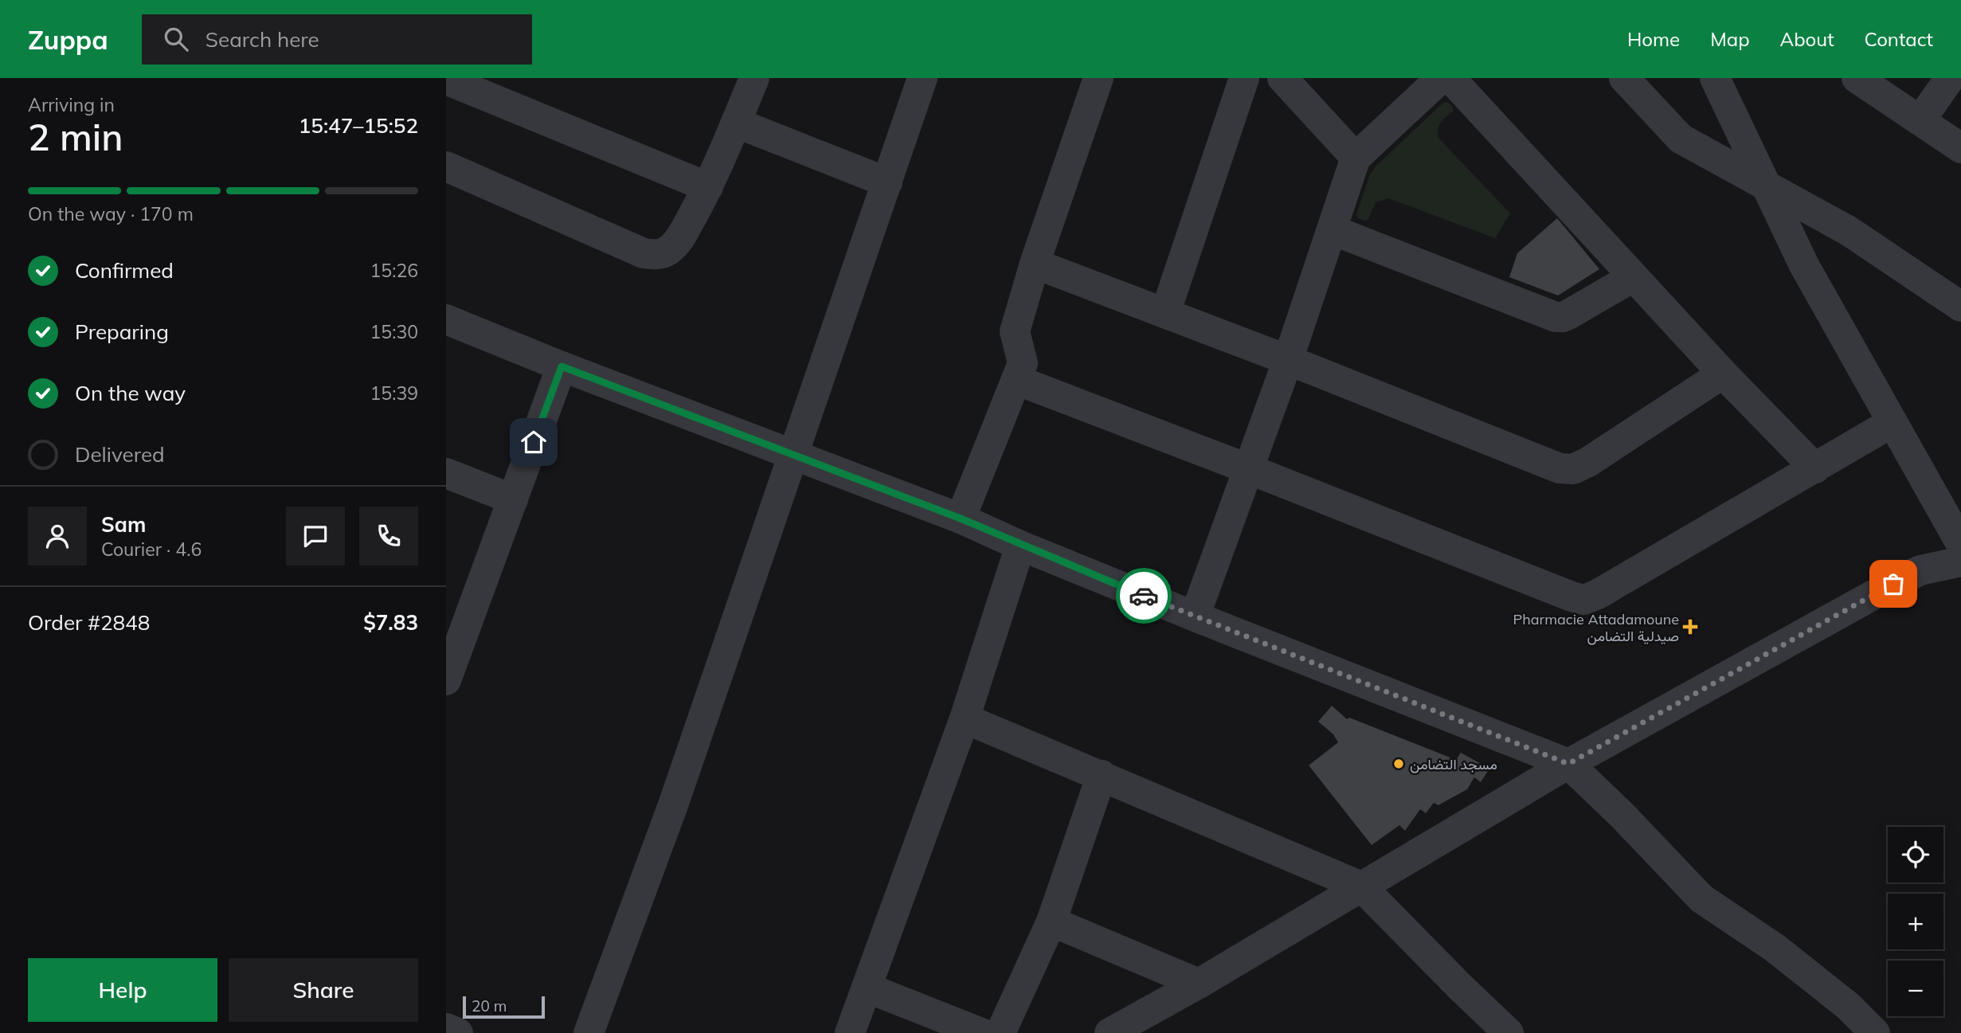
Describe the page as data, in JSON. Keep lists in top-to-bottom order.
{
  "places": {
    "health": ["Pharmacie Attadamoune صيدلية التضامن"],
    "other": ["مسجد التضامن"]
  },
  "scale_bar": "20 m",
  "page": {
    "header": "Zuppa",
    "search": "Search here",
    "nav": [
      "Home",
      "Map",
      "About",
      "Contact"
    ],
    "heading": ["2 min", "Arriving in", "15:47–15:52"],
    "panel": [
      "Sam",
      "Courier · 4.6",
      "Order #2848",
      "$7.83"
    ],
    "bar": "On the way · 170 m",
    "list": [
      ["Confirmed", "15:26"],
      ["Preparing", "15:30"],
      ["On the way", "15:39"],
      "Delivered"
    ],
    "map_buttons": ["+", "−"],
    "buttons": ["Help", "Share"],
    "scale": "20 m"
  }
}
